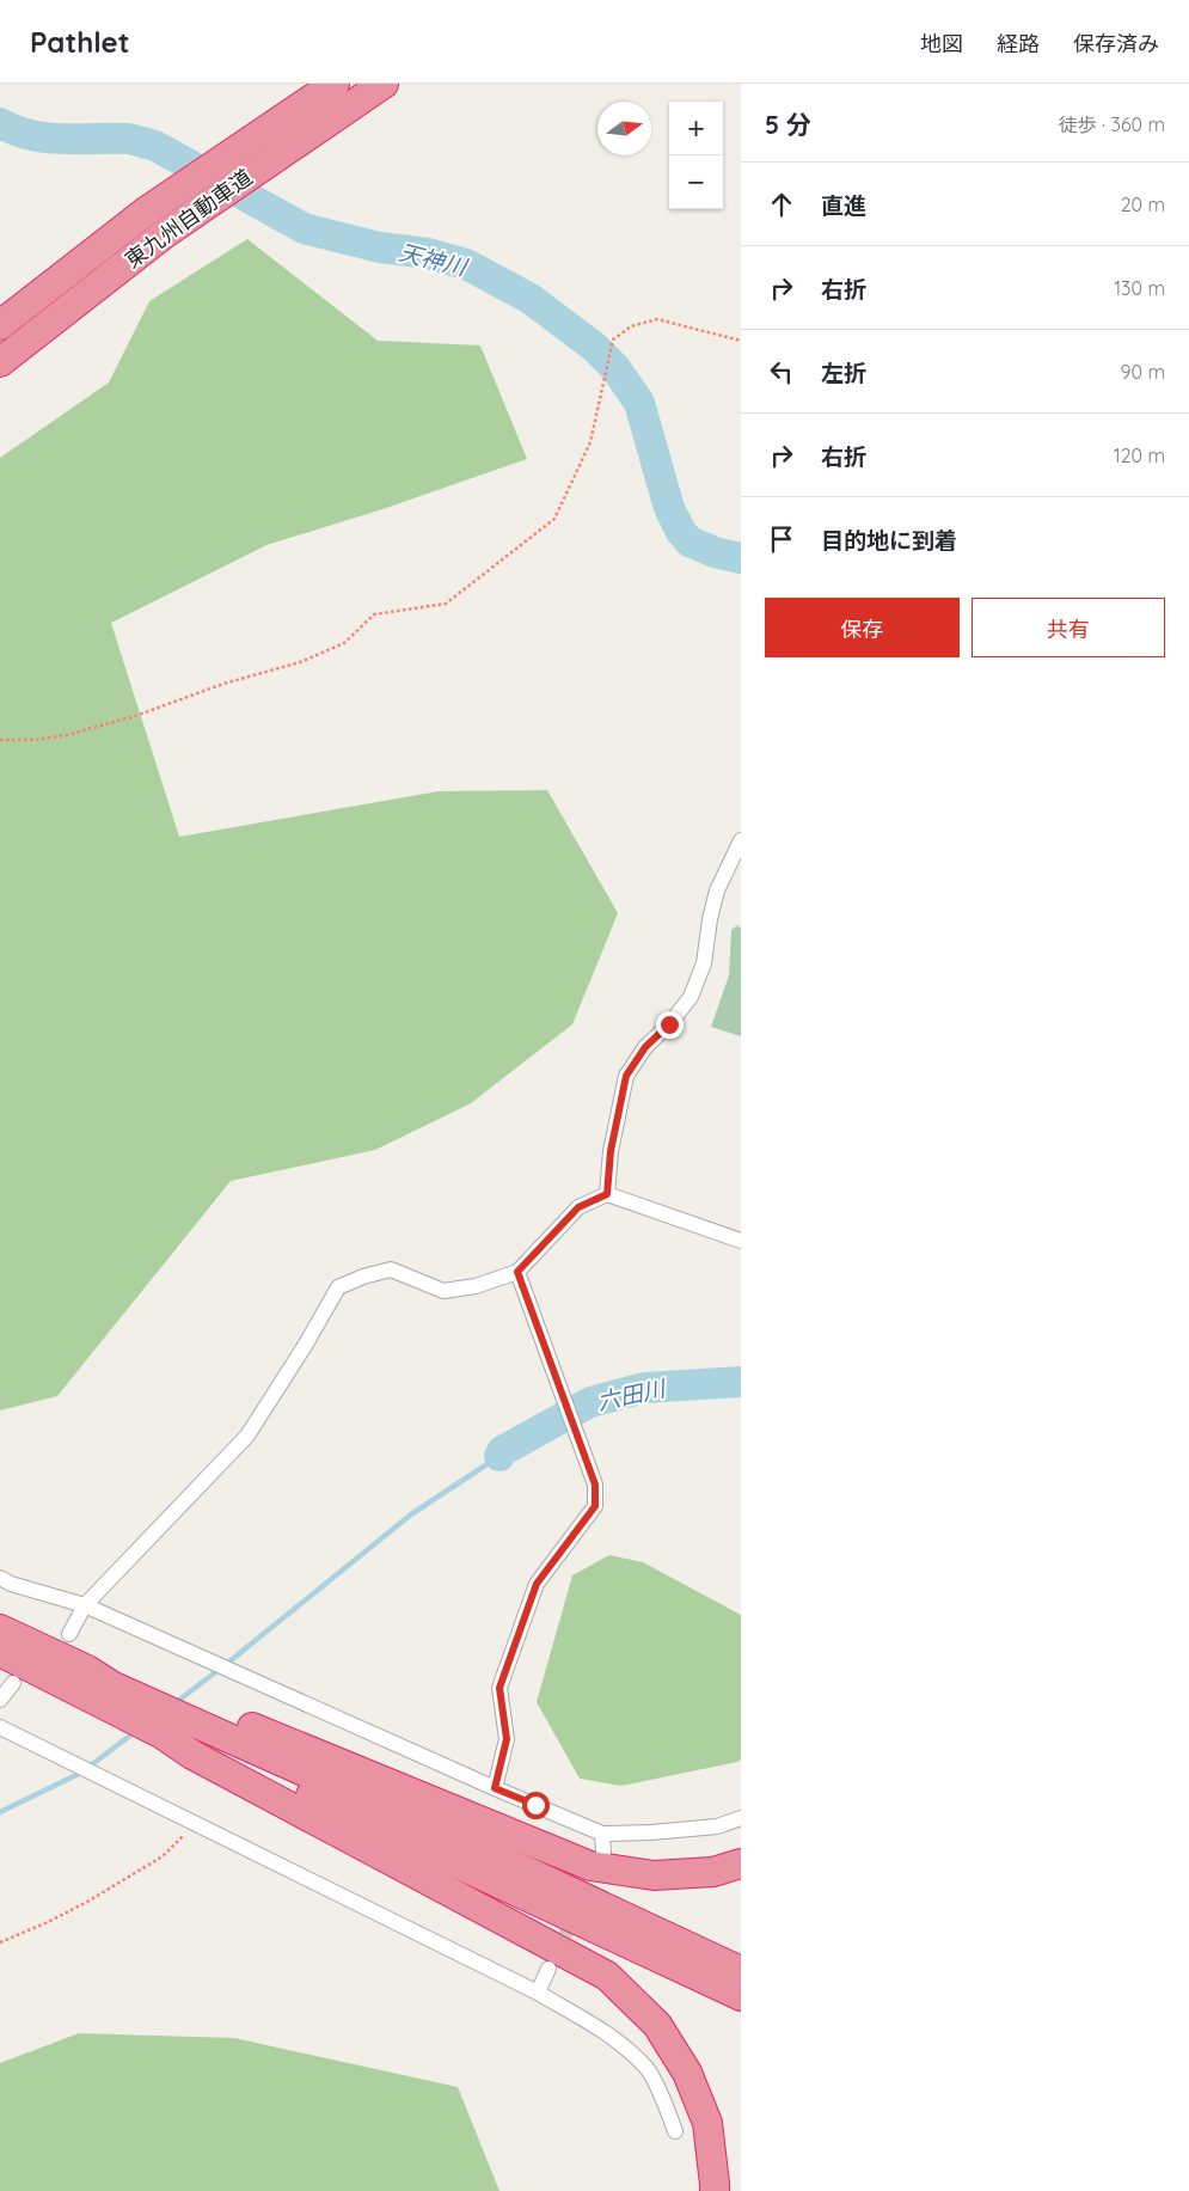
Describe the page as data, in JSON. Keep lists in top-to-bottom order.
{
  "streets": {
    "highway": ["東九州自動車道"]
  },
  "water": ["天神川", "六田川"],
  "north": "right",
  "page": {
    "header": "Pathlet",
    "nav": ["地図", "経路", "保存済み"],
    "heading": ["5 分", "徒歩 · 360 m"],
    "map_buttons": ["+", "−"],
    "list": [
      ["直進", "20 m"],
      ["右折", "130 m"],
      ["左折", "90 m"],
      ["右折", "120 m"],
      "目的地に到着"
    ],
    "buttons": ["保存", "共有"]
  }
}
